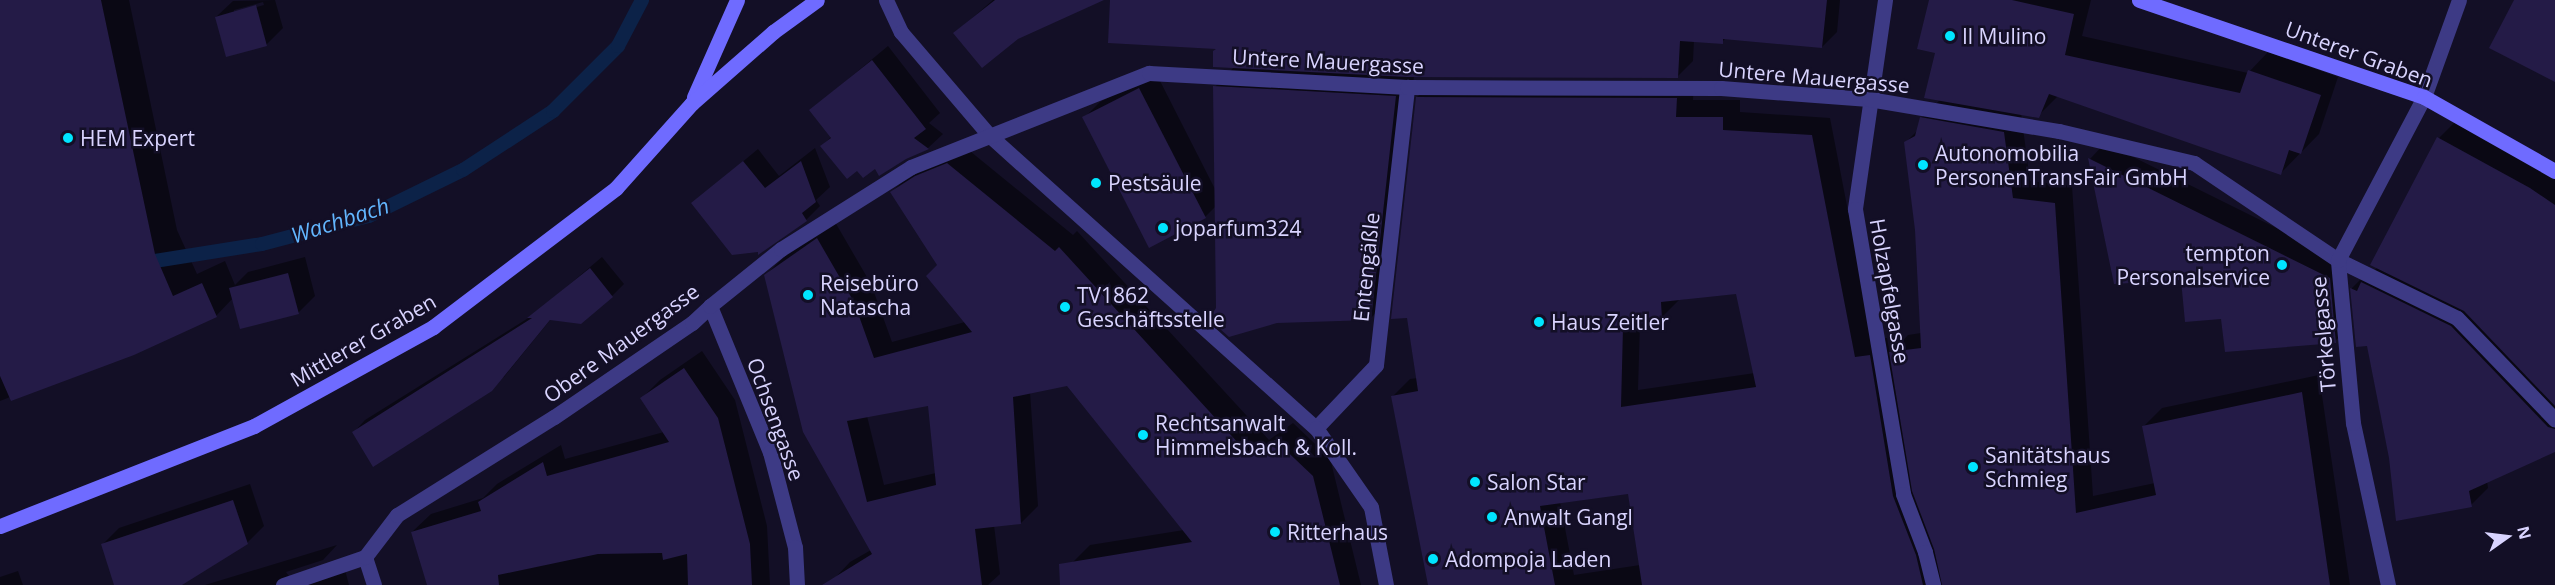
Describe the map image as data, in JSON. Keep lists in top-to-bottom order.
{
  "streets": {
    "street": [
      "Unterer Graben",
      "Untere Mauergasse",
      "Entengäßle",
      "Holzapfelgasse",
      "Törkelgasse",
      "Mittlerer Graben",
      "Obere Mauergasse",
      "Ochsengasse"
    ]
  },
  "crossings": [
    ["Unterer Graben", "Törkelgasse"],
    ["Untere Mauergasse", "Entengäßle"],
    ["Untere Mauergasse", "Holzapfelgasse"],
    ["Untere Mauergasse", "Törkelgasse"],
    ["Untere Mauergasse", "Obere Mauergasse"],
    ["Obere Mauergasse", "Ochsengasse"]
  ],
  "water": ["Wachbach"],
  "places": [
    "Il Mulino",
    "HEM Expert",
    "Autonomobilia PersonenTransFair GmbH",
    "Pestsäule",
    "joparfum324",
    "tempton Personalservice",
    "Reisebüro Natascha",
    "TV1862 Geschäftsstelle",
    "Haus Zeitler",
    "Rechtsanwalt Himmelsbach & Koll.",
    "Sanitätshaus Schmieg",
    "Salon Star",
    "Anwalt Gangl",
    "Ritterhaus",
    "Adompoja Laden"
  ],
  "north": "right"
}
